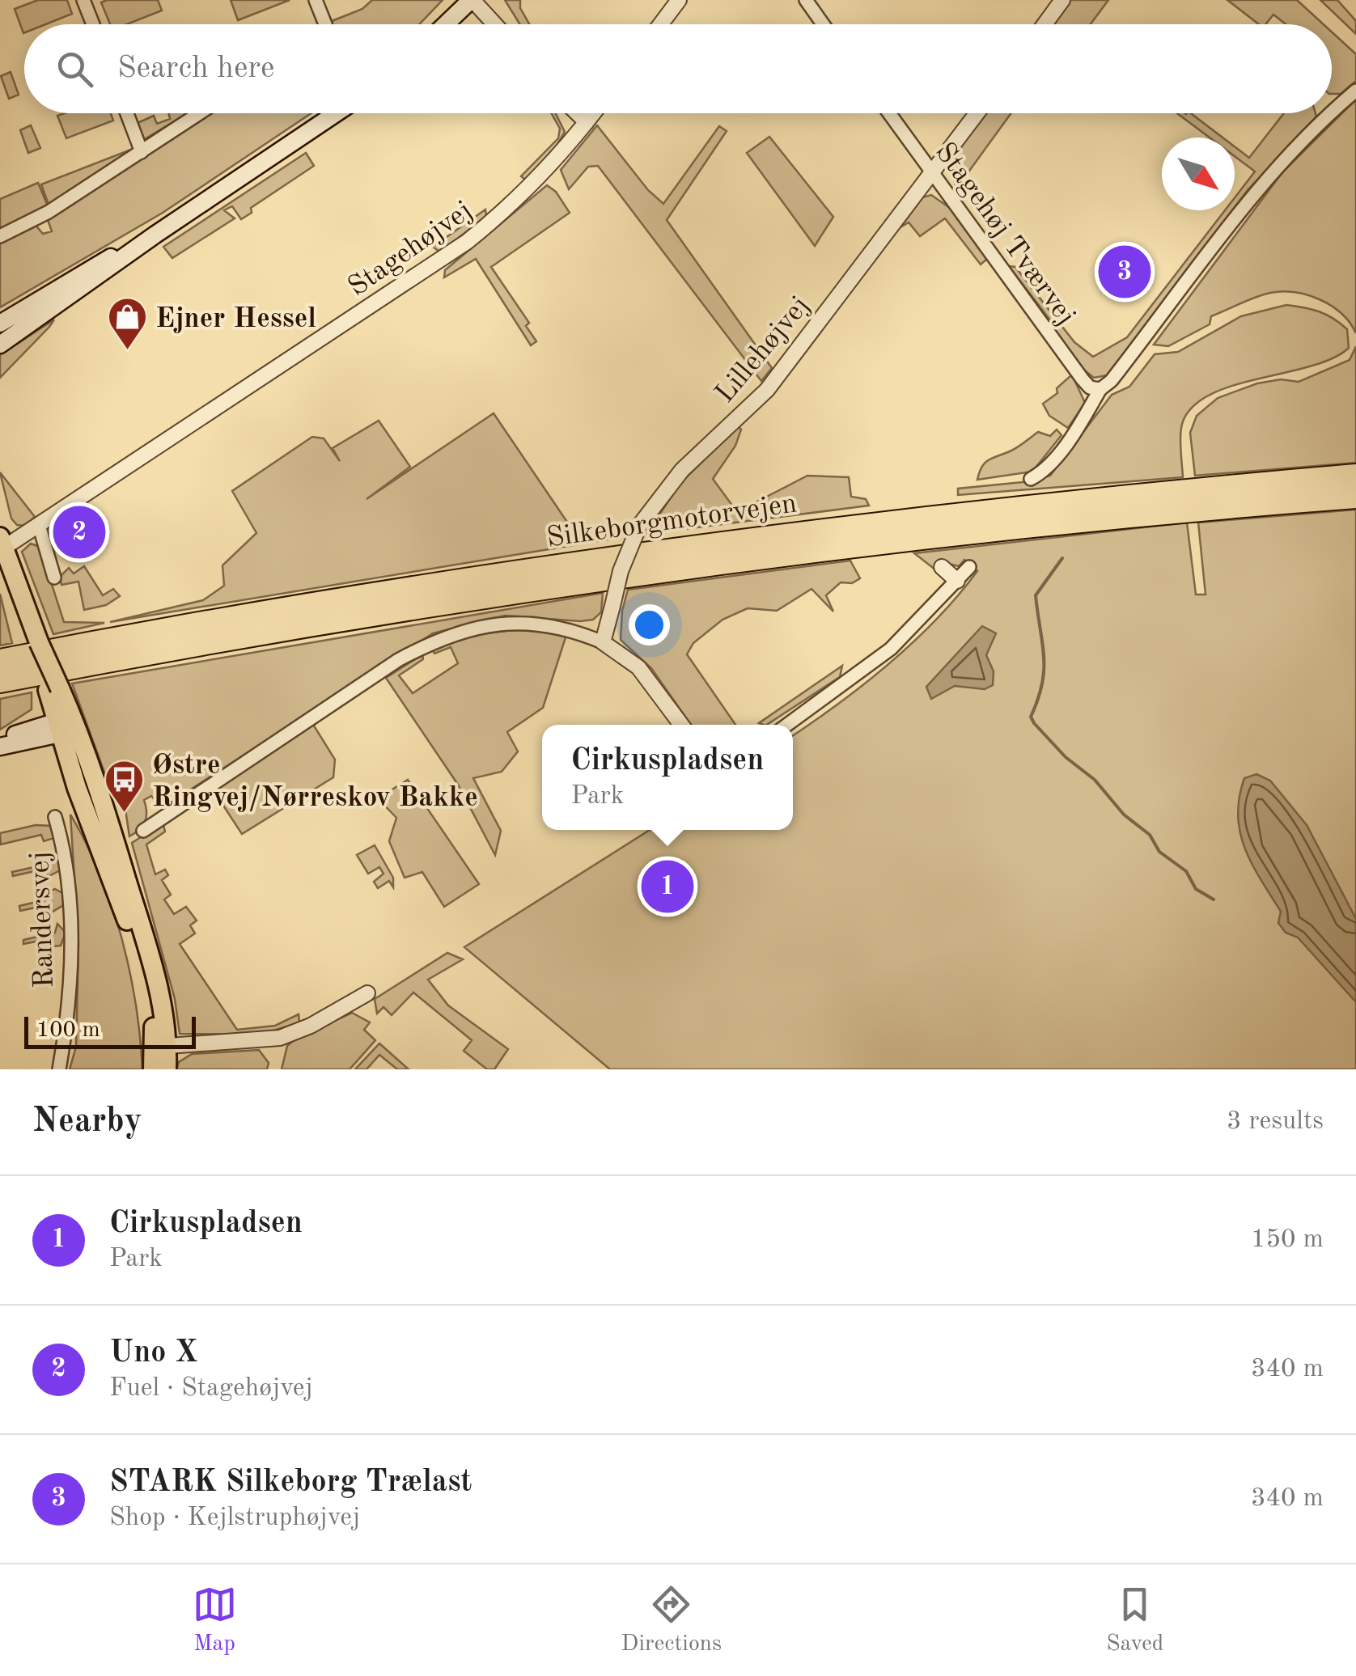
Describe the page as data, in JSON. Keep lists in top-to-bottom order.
{
  "streets": {
    "highway": ["Silkeborgmotorvejen"],
    "street": [
      "Stagehøj Tværvej",
      "Stagehøjvej",
      "Lillehøjvej",
      "Randersvej"
    ]
  },
  "crossings": [
    ["Stagehøj Tværvej", "Lillehøjvej"]
  ],
  "places": {
    "shop": ["Ejner Hessel"],
    "bus stop": ["Østre Ringvej/Nørreskov Bakke"]
  },
  "scale_bar": "100 m",
  "north": "bottom right",
  "page": {
    "search": "Search here",
    "pins": ["3", "2", "1"],
    "popup": ["Cirkuspladsen", "Park"],
    "scale": "100 m",
    "heading": ["Nearby", "3 results"],
    "list": [
      {
        "mark": "1",
        "name": "Cirkuspladsen",
        "note": "Park",
        "value": "150 m"
      },
      {
        "mark": "2",
        "name": "Uno X",
        "note": "Fuel · Stagehøjvej",
        "value": "340 m"
      },
      {
        "mark": "3",
        "name": "STARK Silkeborg Trælast",
        "note": "Shop · Kejlstruphøjvej",
        "value": "340 m"
      }
    ],
    "nav": ["Map", "Directions", "Saved"]
  }
}
